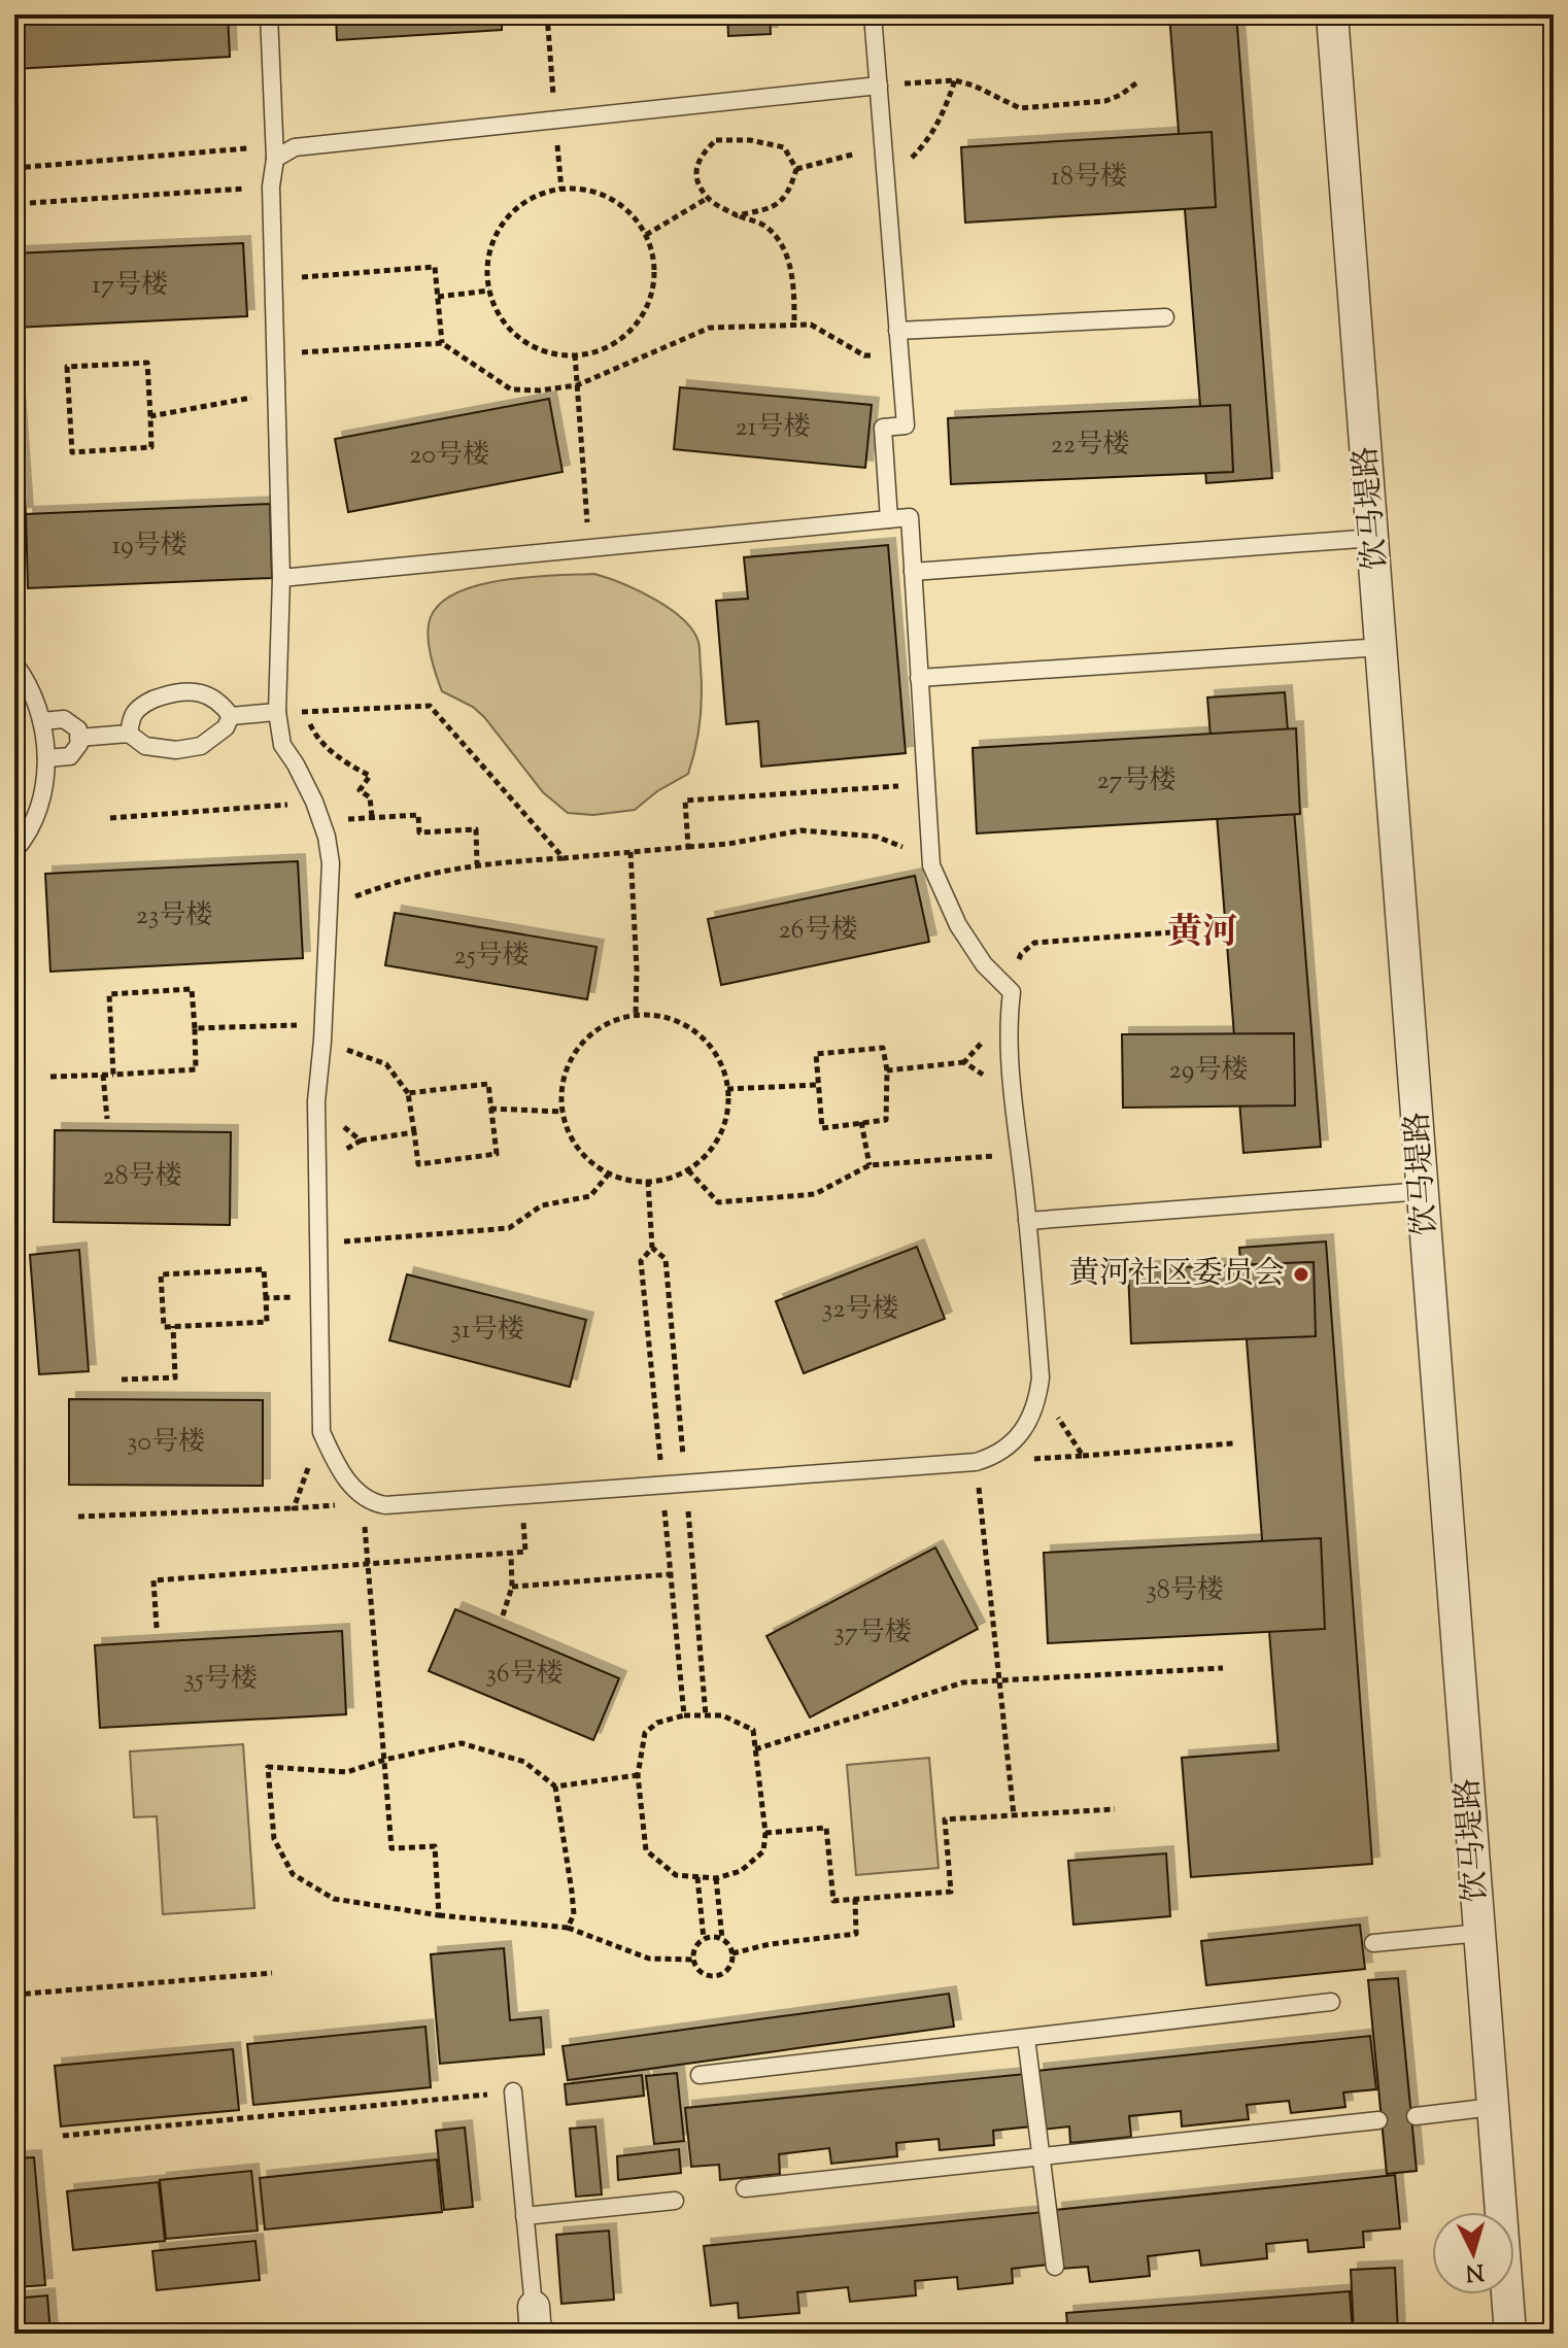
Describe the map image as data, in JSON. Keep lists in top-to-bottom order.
{
  "streets": {
    "street": ["饮马堤路"]
  },
  "districts": ["黄河"],
  "places": ["黄河社区委员会"],
  "house_numbers": [
    "18号楼",
    "17号楼",
    "21号楼",
    "22号楼",
    "20号楼",
    "19号楼",
    "27号楼",
    "23号楼",
    "26号楼",
    "25号楼",
    "29号楼",
    "28号楼",
    "32号楼",
    "31号楼",
    "30号楼",
    "38号楼",
    "37号楼",
    "36号楼",
    "35号楼"
  ],
  "north": "bottom"
}
